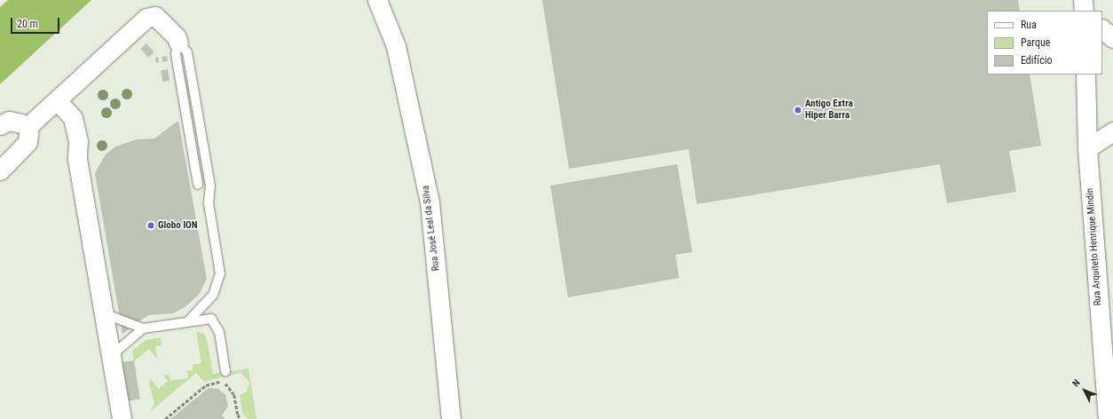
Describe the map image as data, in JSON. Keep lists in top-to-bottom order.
{
  "streets": {
    "street": ["Rua José Leal da Silva", "Rua Arquiteto Henrique Mindin"]
  },
  "places": ["Antigo Extra Hiper Barra", "Globo ION"],
  "legend": ["Rua", "Parque", "Edifício"],
  "scale_bar": "20 m",
  "north": "top left"
}
